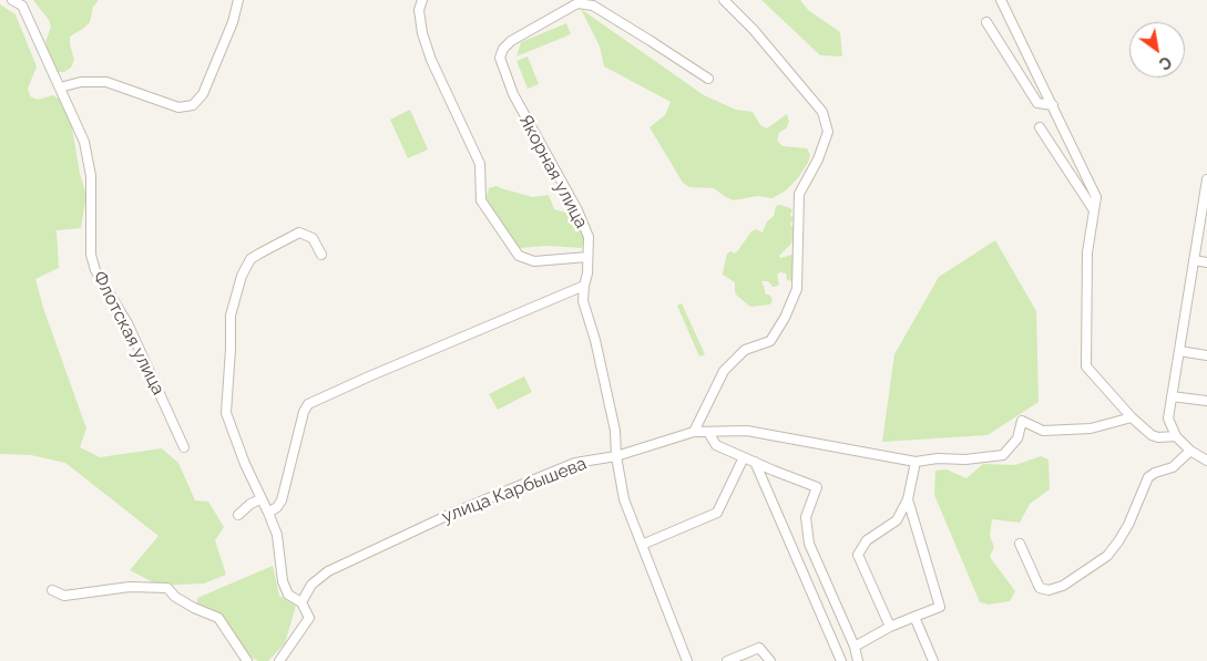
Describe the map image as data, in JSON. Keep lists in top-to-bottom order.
{
  "streets": {
    "street": ["Якорная улица", "Флотская улица", "улица Карбышева"]
  },
  "crossings": [
    ["Якорная улица", "улица Карбышева"]
  ],
  "north": "bottom right"
}
